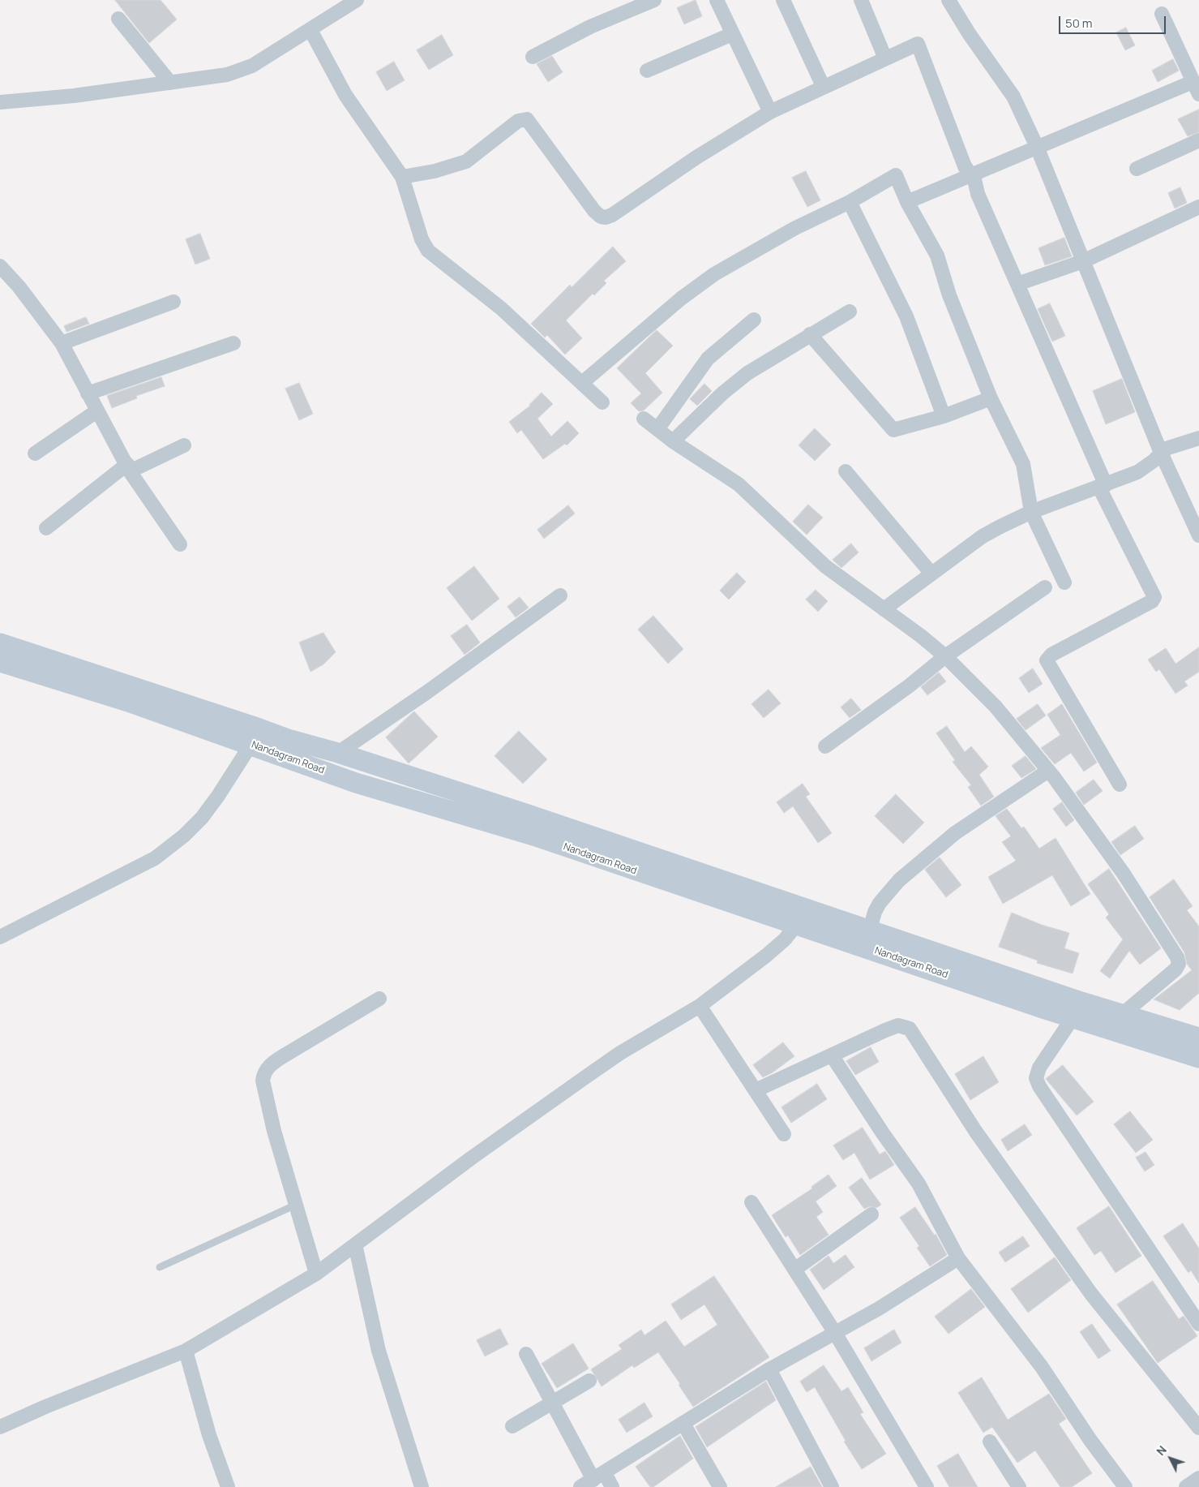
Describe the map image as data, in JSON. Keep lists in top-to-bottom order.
{
  "streets": {
    "street": ["Nandagram Road"]
  },
  "scale_bar": "50 m",
  "north": "top left"
}
